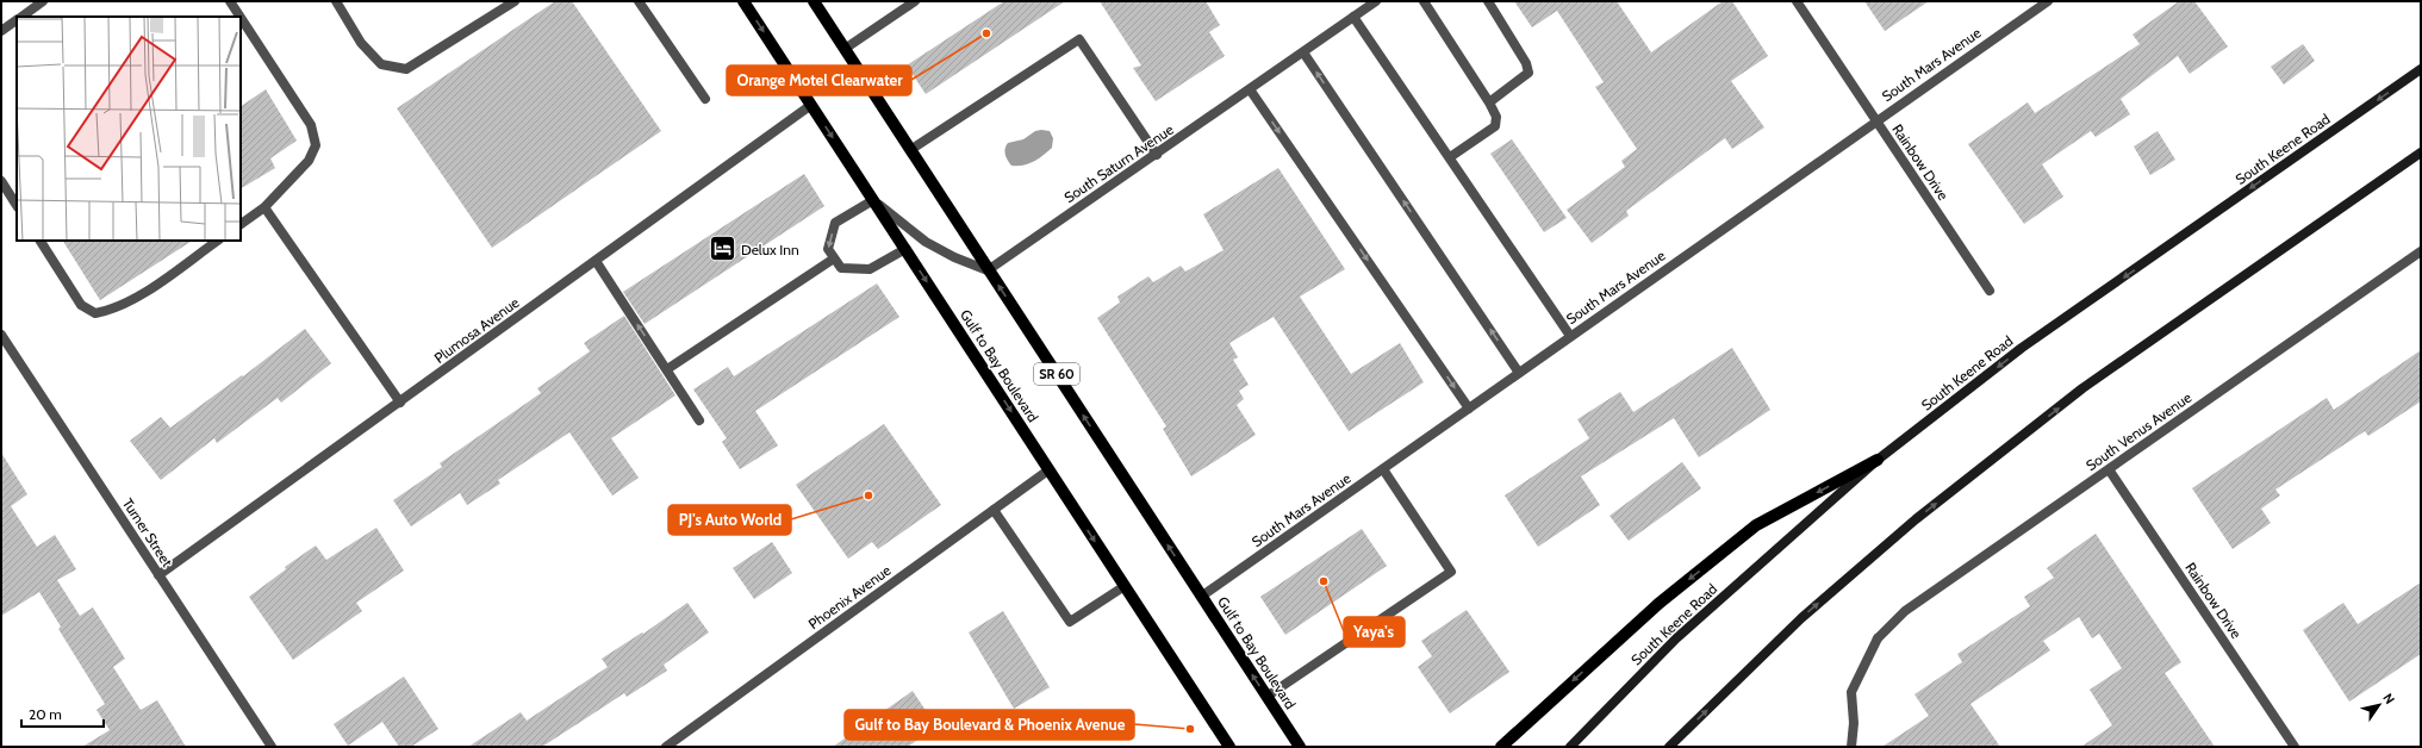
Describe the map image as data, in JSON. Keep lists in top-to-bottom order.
{
  "streets": {
    "main road": ["South Keene Road", "Gulf to Bay Boulevard", "SR 60"],
    "street": [
      "South Mars Avenue",
      "Rainbow Drive",
      "South Saturn Avenue",
      "Plumosa Avenue",
      "South Venus Avenue",
      "Turner Street",
      "Phoenix Avenue"
    ]
  },
  "crossings": [
    ["South Mars Avenue", "Rainbow Drive"],
    ["South Mars Avenue", "Gulf to Bay Boulevard"],
    ["Rainbow Drive", "South Venus Avenue"],
    ["South Saturn Avenue", "Gulf to Bay Boulevard"],
    ["Plumosa Avenue", "Gulf to Bay Boulevard"],
    ["Plumosa Avenue", "Turner Street"],
    ["Gulf to Bay Boulevard", "Phoenix Avenue"]
  ],
  "places": {
    "other": [
      "Orange Motel Clearwater",
      "PJ's Auto World",
      "Yaya's",
      "Gulf to Bay Boulevard & Phoenix Avenue"
    ],
    "hotel": ["Delux Inn"]
  },
  "scale_bar": "20 m",
  "north": "top right"
}
